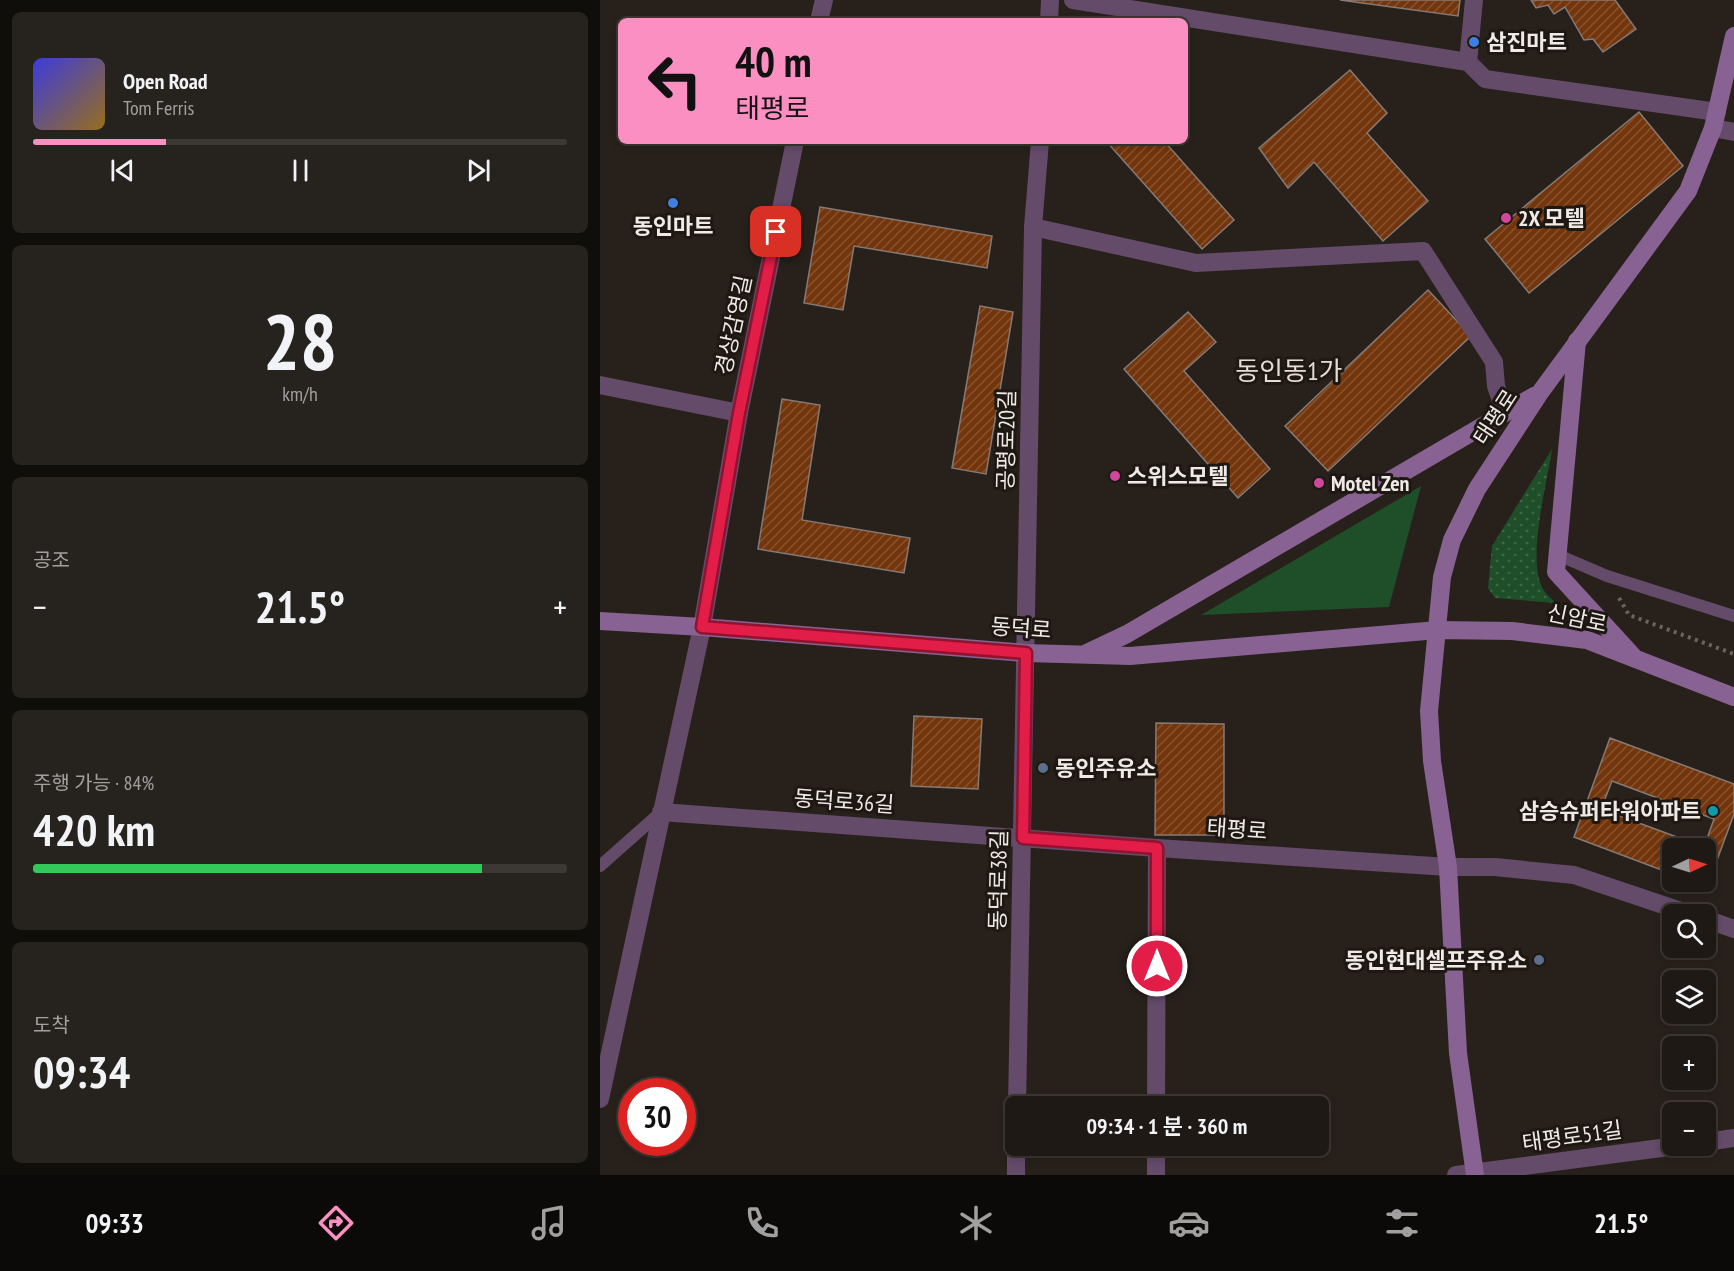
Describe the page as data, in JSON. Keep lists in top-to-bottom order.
{
  "streets": {
    "main road": ["태평로", "신암로", "동덕로"],
    "street": [
      "경상감영길",
      "공평로20길",
      "동덕로36길",
      "동덕로38길",
      "태평로51길"
    ]
  },
  "crossings": [
    ["경상감영길", "동덕로"],
    ["태평로", "신암로"],
    ["태평로", "동덕로"],
    ["태평로", "동덕로36길"],
    ["태평로", "동덕로38길"],
    ["태평로", "태평로51길"],
    ["공평로20길", "동덕로"],
    ["공평로20길", "동덕로38길"],
    ["신암로", "동덕로"],
    ["동덕로", "동덕로38길"],
    ["동덕로36길", "동덕로38길"]
  ],
  "districts": ["동인동1가"],
  "places": [
    "삼진마트",
    "동인마트",
    "2X 모텔",
    "스위스모텔",
    "Motel Zen",
    "동인주유소",
    "삼승슈퍼타워아파트",
    "동인현대셀프주유소"
  ],
  "north": "right",
  "page": {
    "turn": ["40 m", "태평로"],
    "song": ["Open Road", "Tom Ferris"],
    "tile": [
      ["28", "km/h"],
      "공조",
      ["주행 가능 · 84%", "420 km"],
      ["도착", "09:34"]
    ],
    "heat": ["−", "21.5°", "+"],
    "map_buttons": ["+", "−"],
    "limit": "30",
    "trip": "09:34 · 1 분 · 360 m",
    "tabs": ["09:33", "21.5°"]
  }
}
